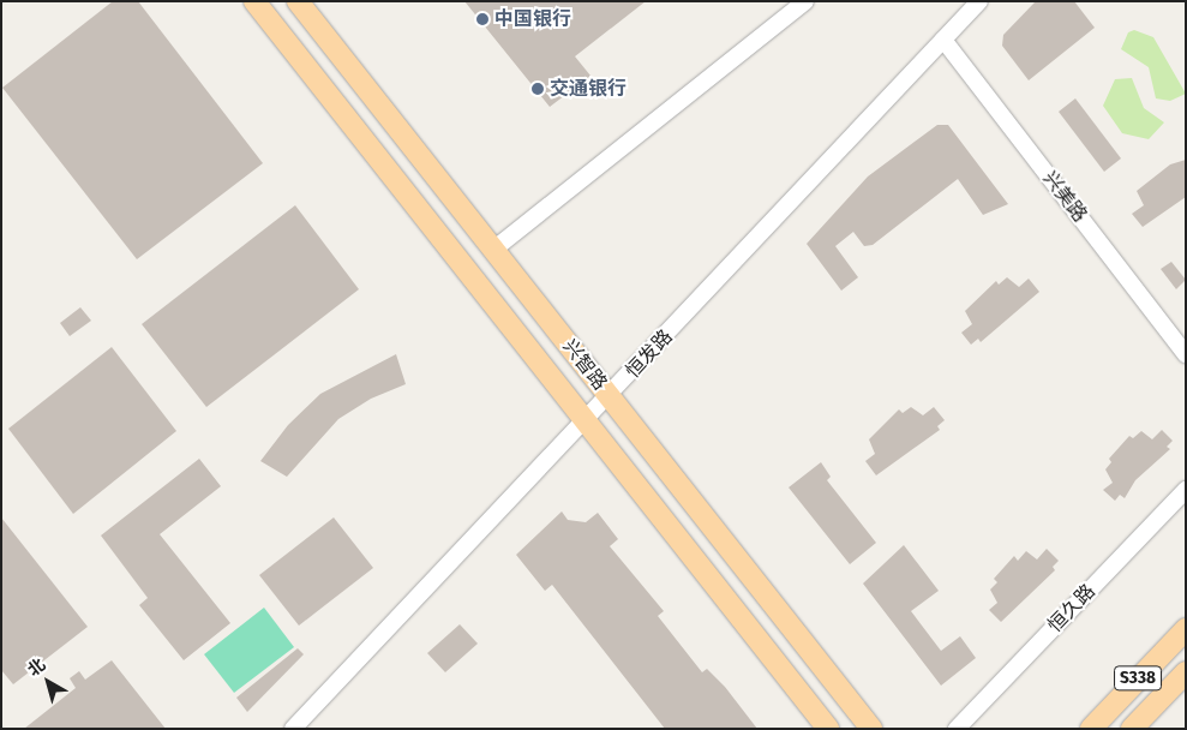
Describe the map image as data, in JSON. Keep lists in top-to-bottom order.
{
  "streets": {
    "main road": ["兴智路", "S338"],
    "street": ["兴美路", "恒发路", "恒久路"]
  },
  "crossings": [
    ["兴美路", "恒发路"],
    ["恒发路", "兴智路"]
  ],
  "places": ["中国银行", "交通银行"],
  "north": "top left"
}
